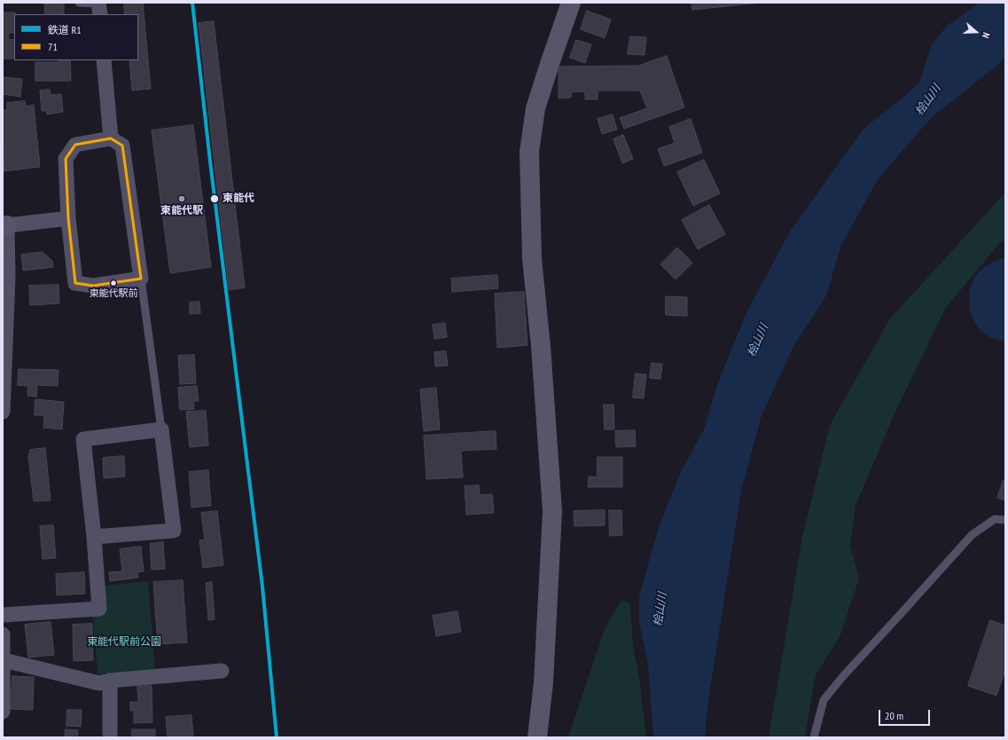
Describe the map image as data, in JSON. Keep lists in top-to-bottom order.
{
  "water": ["桧山川"],
  "parks": ["東能代駅前公園"],
  "places": ["東能代駅", "東能代", "東能代駅前"],
  "lines": ["rail line R1", "transit line 71"],
  "legend": ["鉄道 R1", "71"],
  "scale_bar": "20 m",
  "north": "right"
}
